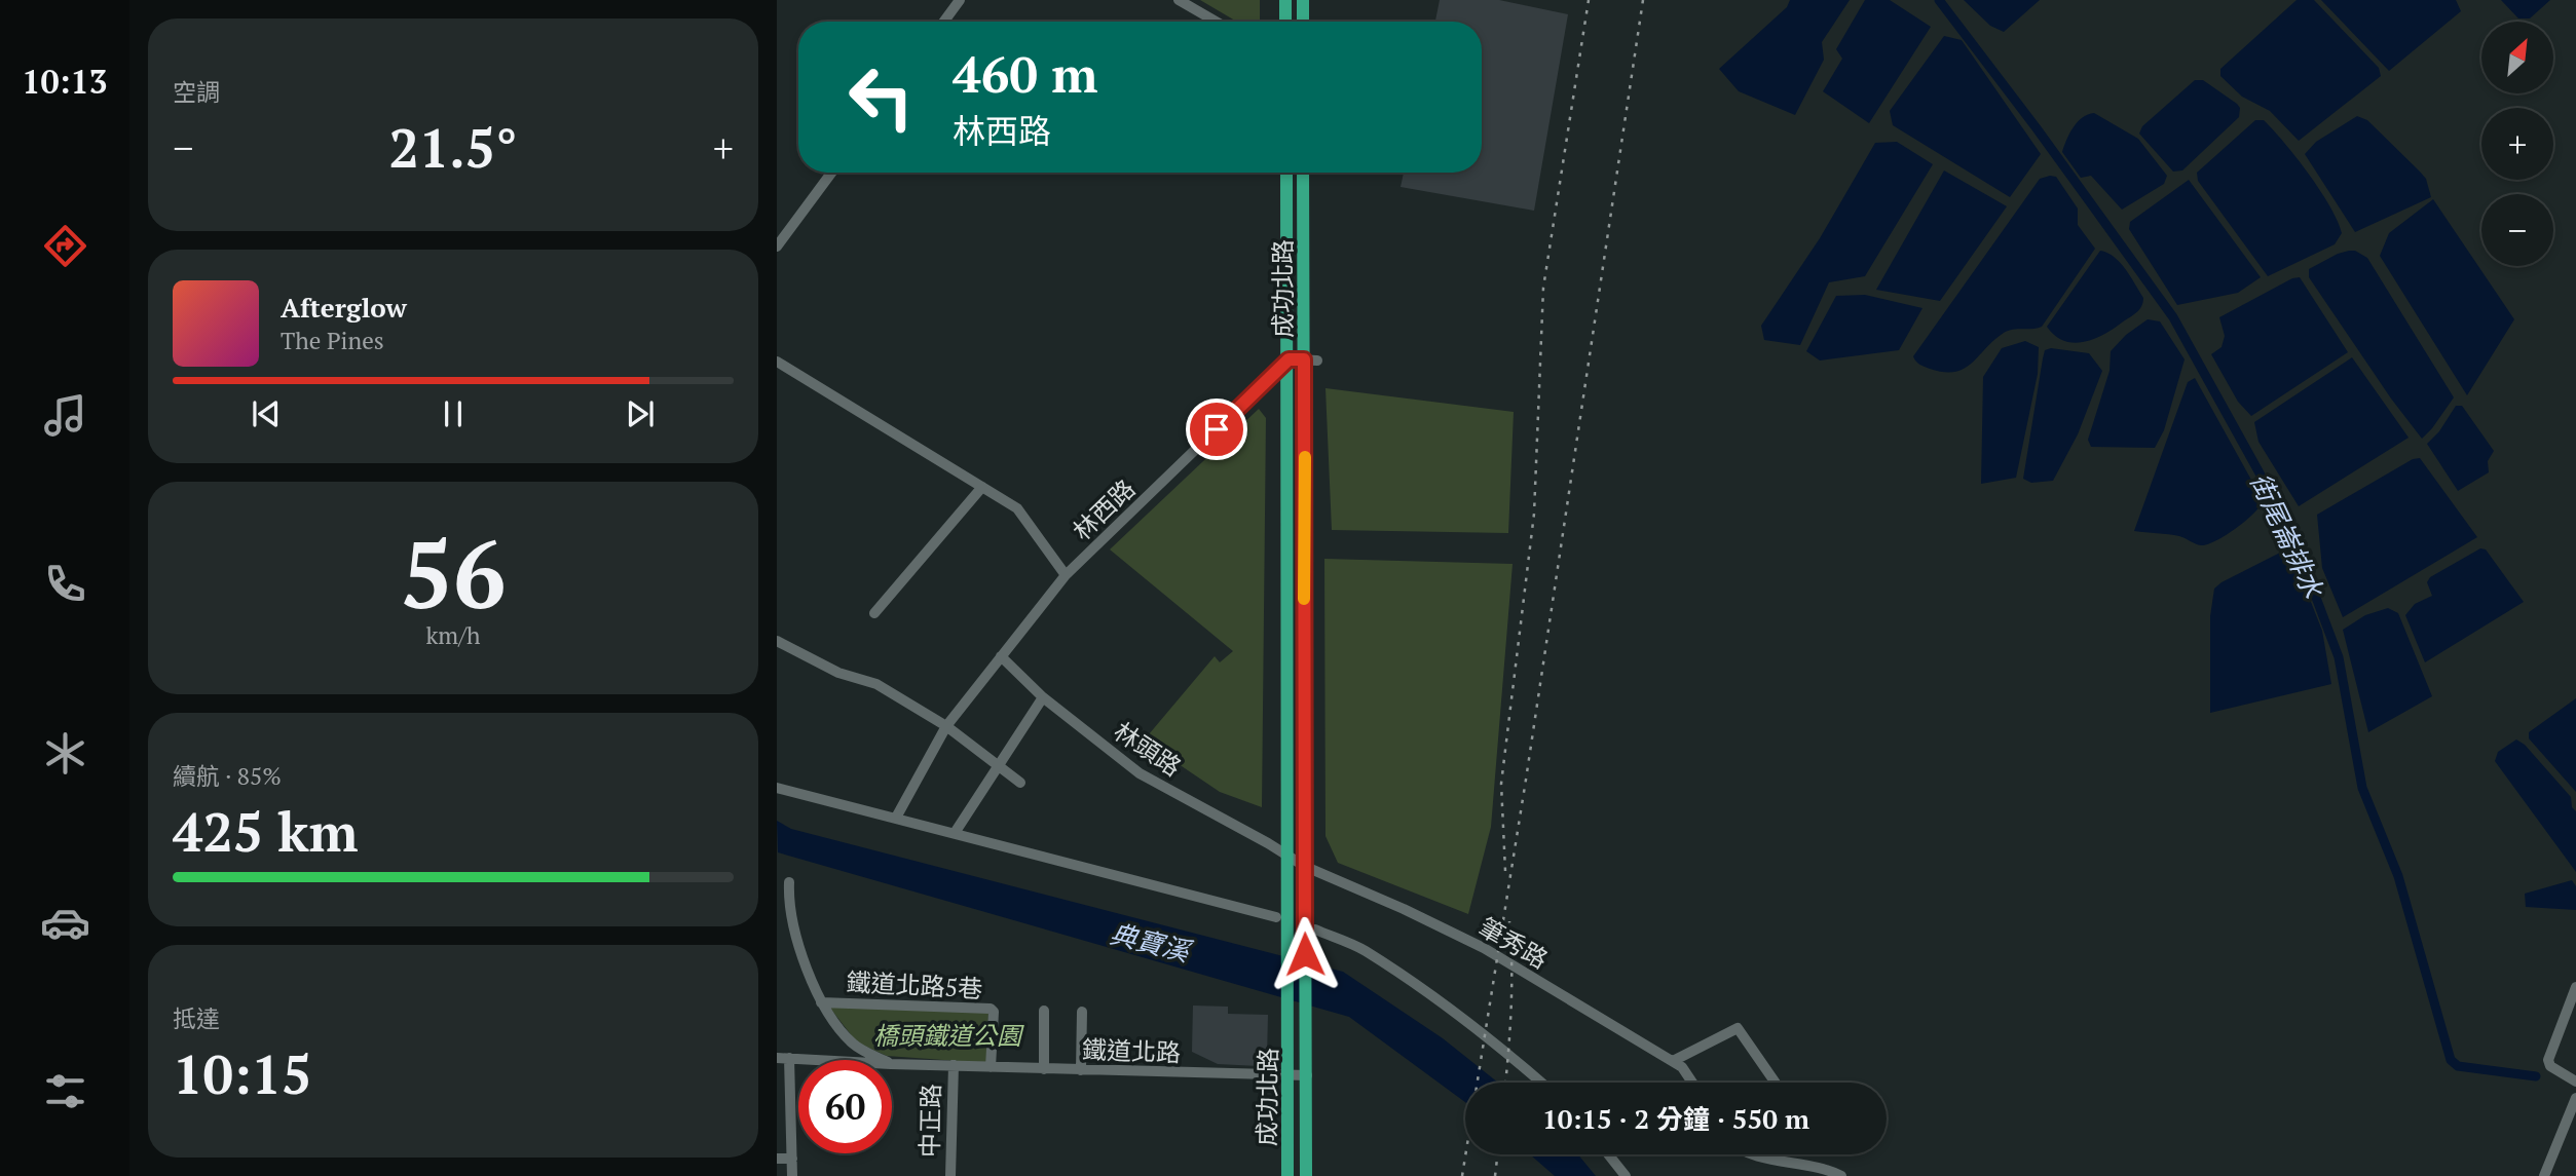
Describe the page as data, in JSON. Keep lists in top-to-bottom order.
{
  "streets": {
    "main road": ["成功北路"],
    "street": [
      "林西路",
      "林頭路",
      "筆秀路",
      "鐵道北路5巷",
      "鐵道北路",
      "中正路"
    ]
  },
  "crossings": [
    ["成功北路", "林西路"],
    ["成功北路", "林頭路"],
    ["成功北路", "筆秀路"],
    ["成功北路", "鐵道北路"],
    ["林西路", "林頭路"],
    ["林頭路", "筆秀路"],
    ["鐵道北路5巷", "鐵道北路"],
    ["鐵道北路", "中正路"]
  ],
  "water": ["街尾崙排水", "典寶溪"],
  "parks": ["橋頭鐵道公園"],
  "north": "top right",
  "page": {
    "tabs": "10:13",
    "tile": [
      "空調",
      ["56", "km/h"],
      ["續航 · 85%", "425 km"],
      ["抵達", "10:15"]
    ],
    "map_buttons": ["+", "−"],
    "turn": ["460 m", "林西路"],
    "heat": ["−", "21.5°", "+"],
    "song": ["Afterglow", "The Pines"],
    "limit": "60",
    "trip": "10:15 · 2 分鐘 · 550 m"
  }
}
